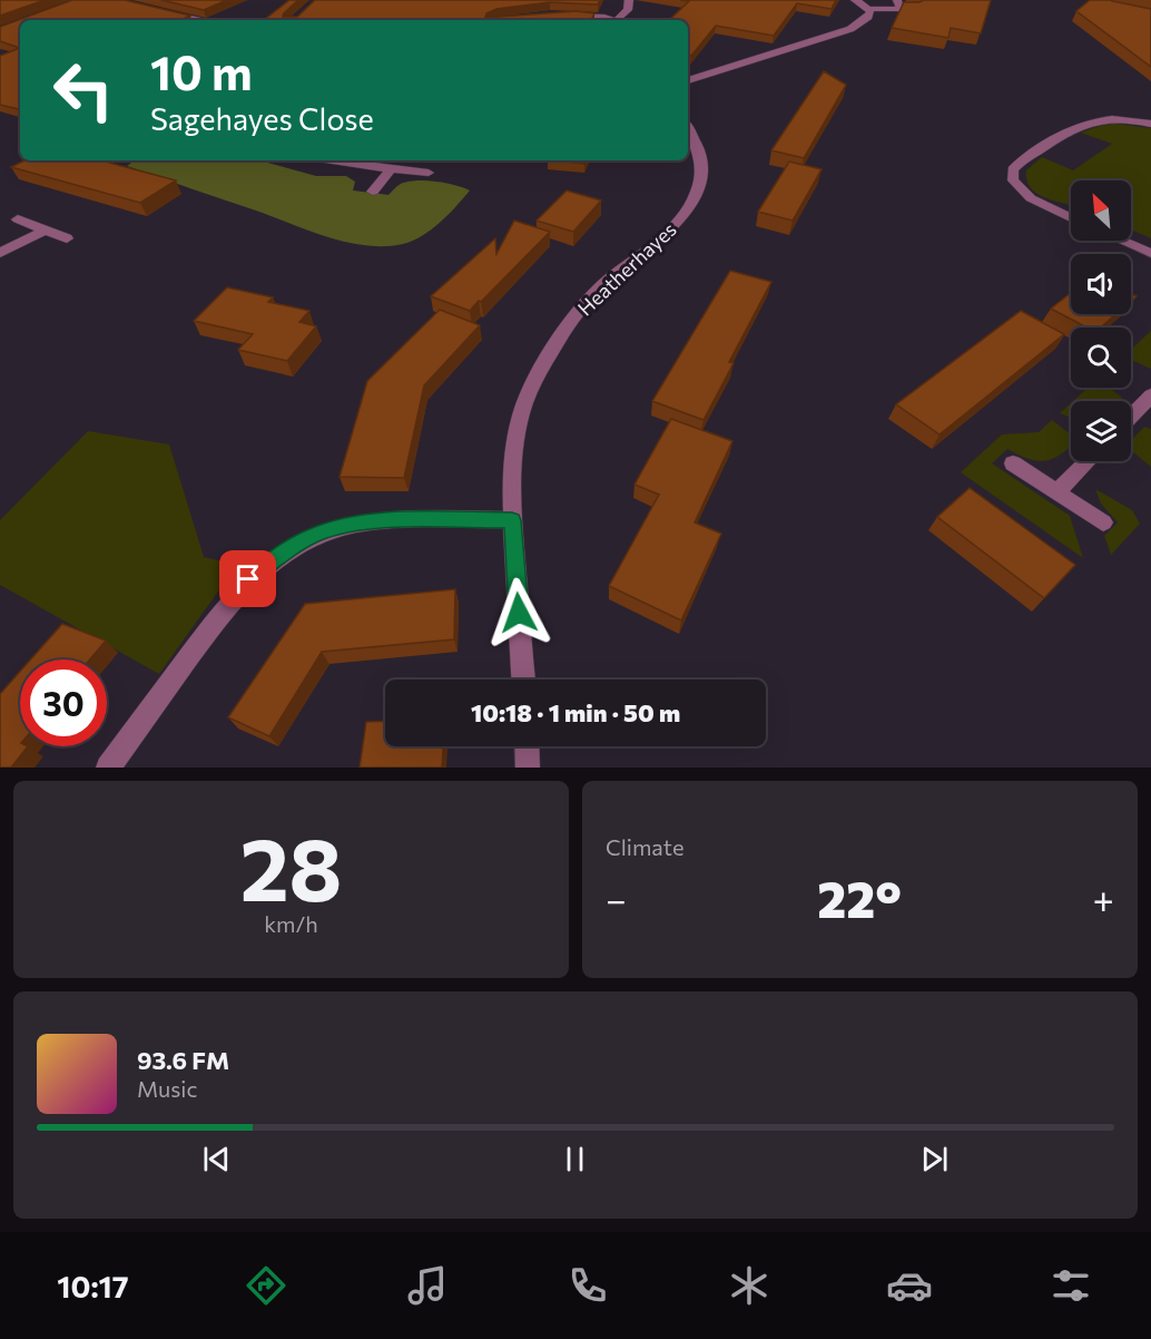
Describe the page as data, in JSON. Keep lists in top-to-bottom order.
{
  "streets": {
    "street": ["Heatherhayes"]
  },
  "north": "top left",
  "page": {
    "turn": ["10 m", "Sagehayes Close"],
    "limit": "30",
    "trip": "10:18 · 1 min · 50 m",
    "tile": [
      ["28", "km/h"],
      "Climate"
    ],
    "heat": ["−", "22°", "+"],
    "song": ["93.6 FM", "Music"],
    "tabs": "10:17"
  }
}
